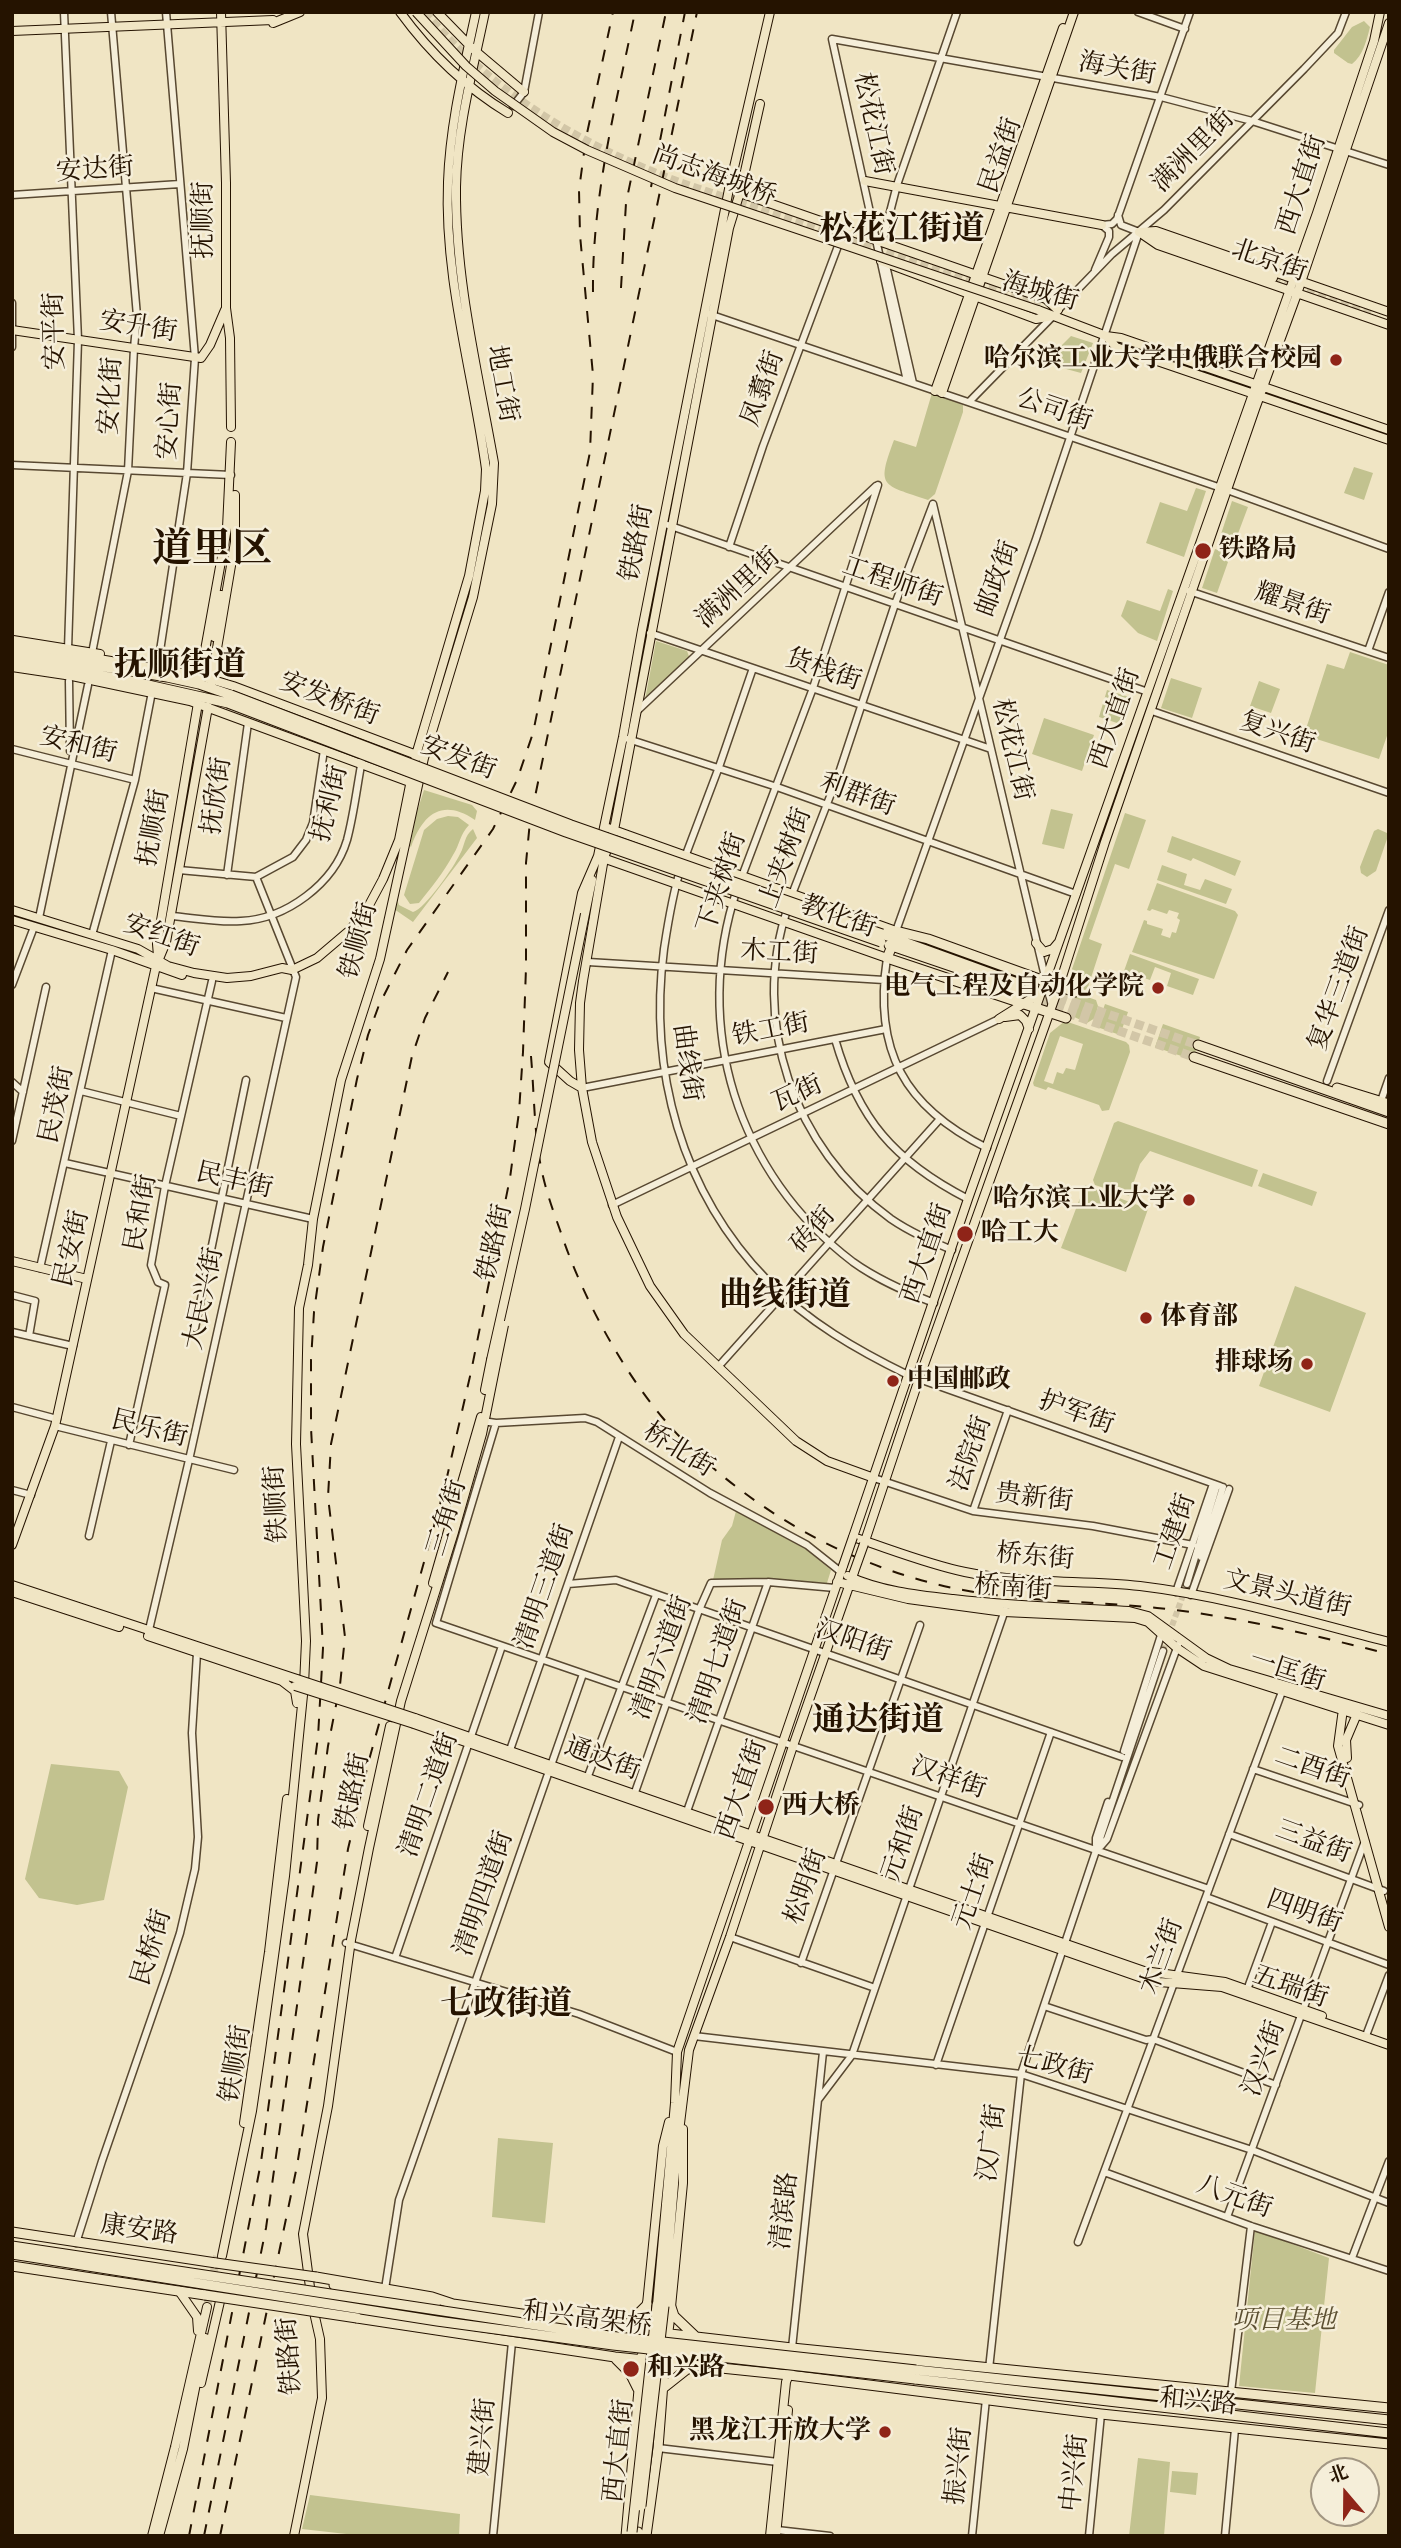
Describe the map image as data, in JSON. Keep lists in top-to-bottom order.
{
  "streets": {
    "highway": [
      "西大直街",
      "安发街",
      "教化街",
      "康安路",
      "和兴高架桥",
      "和兴路"
    ],
    "main road": [
      "民益街",
      "尚志海城桥",
      "抚顺街",
      "北京街",
      "海城街",
      "安升街",
      "地工街",
      "铁路街",
      "安发桥街",
      "安红街",
      "铁顺街",
      "民安街",
      "桥东街",
      "桥南街",
      "文景头道街",
      "一匡街",
      "通达街",
      "五瑞街",
      "清滨路"
    ],
    "street": [
      "海关街",
      "松花江街",
      "满洲里街",
      "安达街",
      "安平街",
      "凤翥街",
      "安化街",
      "公司街",
      "安心街",
      "邮政街",
      "工程师街",
      "耀景街",
      "货栈街",
      "复兴街",
      "安和街",
      "抚欣街",
      "利群街",
      "抚利街",
      "上夹树街",
      "下夹树街",
      "木工街",
      "复华三道街",
      "铁工街",
      "曲线街",
      "瓦街",
      "民茂街",
      "民丰街",
      "民和街",
      "砖街",
      "大民兴街",
      "护军街",
      "民乐街",
      "桥北街",
      "法院街",
      "贵新街",
      "三角街",
      "工建街",
      "清明三道街",
      "汉阳街",
      "清明六道街",
      "清明七道街",
      "二酉街",
      "汉祥街",
      "清明二道街",
      "三益街",
      "元和街",
      "松明街",
      "元士街",
      "清明四道街",
      "四明街",
      "民桥街",
      "木兰街",
      "汉兴街",
      "七政街",
      "汉广街",
      "八元街",
      "建兴街",
      "振兴街",
      "中兴街"
    ]
  },
  "crossings": [
    ["海关街", "松花江街"],
    ["海关街", "满洲里街"],
    ["海关街", "民益街"],
    ["海关街", "西大直街"],
    ["松花江街", "西大直街"],
    ["松花江街", "海城街"],
    ["松花江街", "公司街"],
    ["松花江街", "邮政街"],
    ["松花江街", "工程师街"],
    ["松花江街", "货栈街"],
    ["松花江街", "利群街"],
    ["松花江街", "上夹树街"],
    ["松花江街", "教化街"],
    ["满洲里街", "尚志海城桥"],
    ["满洲里街", "北京街"],
    ["满洲里街", "海城街"],
    ["满洲里街", "公司街"],
    ["满洲里街", "铁路街"],
    ["满洲里街", "邮政街"],
    ["满洲里街", "工程师街"],
    ["满洲里街", "货栈街"],
    ["满洲里街", "下夹树街"],
    ["民益街", "海城街"],
    ["民益街", "公司街"],
    ["安达街", "安平街"],
    ["安达街", "安化街"],
    ["安达街", "安心街"],
    ["尚志海城桥", "海城街"],
    ["西大直街", "北京街"],
    ["西大直街", "海城街"],
    ["西大直街", "公司街"],
    ["西大直街", "铁路街"],
    ["西大直街", "邮政街"],
    ["西大直街", "工程师街"],
    ["西大直街", "耀景街"],
    ["西大直街", "复兴街"],
    ["西大直街", "利群街"],
    ["西大直街", "上夹树街"],
    ["西大直街", "下夹树街"],
    ["西大直街", "教化街"],
    ["西大直街", "曲线街"],
    ["西大直街", "护军街"],
    ["西大直街", "桥北街"],
    ["西大直街", "贵新街"],
    ["西大直街", "桥东街"],
    ["西大直街", "桥南街"],
    ["西大直街", "汉阳街"],
    ["西大直街", "清明七道街"],
    ["西大直街", "通达街"],
    ["西大直街", "汉祥街"],
    ["西大直街", "七政街"],
    ["抚顺街", "安升街"],
    ["抚顺街", "安发桥街"],
    ["抚顺街", "抚利街"],
    ["抚顺街", "安红街"],
    ["抚顺街", "民安街"],
    ["北京街", "邮政街"],
    ["海城街", "凤翥街"],
    ["海城街", "铁路街"],
    ["海城街", "邮政街"],
    ["安升街", "安平街"],
    ["安升街", "安化街"],
    ["安升街", "安心街"],
    ["地工街", "安发桥街"],
    ["地工街", "铁顺街"],
    ["凤翥街", "公司街"],
    ["凤翥街", "工程师街"],
    ["公司街", "铁路街"],
    ["公司街", "邮政街"],
    ["铁路街", "工程师街"],
    ["铁路街", "货栈街"],
    ["铁路街", "利群街"],
    ["铁路街", "教化街"],
    ["铁路街", "铁工街"],
    ["铁路街", "瓦街"],
    ["铁路街", "砖街"],
    ["铁路街", "桥北街"],
    ["铁路街", "贵新街"],
    ["邮政街", "工程师街"],
    ["邮政街", "货栈街"],
    ["邮政街", "利群街"],
    ["邮政街", "教化街"],
    ["邮政街", "木工街"],
    ["邮政街", "铁工街"],
    ["邮政街", "瓦街"],
    ["邮政街", "砖街"],
    ["工程师街", "上夹树街"],
    ["工程师街", "下夹树街"],
    ["货栈街", "上夹树街"],
    ["货栈街", "下夹树街"],
    ["货栈街", "曲线街"],
    ["安发桥街", "安发街"],
    ["安发桥街", "抚欣街"],
    ["安发桥街", "抚利街"],
    ["安发桥街", "铁顺街"],
    ["安发街", "教化街"],
    ["利群街", "上夹树街"],
    ["利群街", "下夹树街"],
    ["利群街", "曲线街"],
    ["上夹树街", "教化街"],
    ["上夹树街", "木工街"],
    ["上夹树街", "铁工街"],
    ["上夹树街", "瓦街"],
    ["上夹树街", "砖街"],
    ["下夹树街", "教化街"],
    ["下夹树街", "木工街"],
    ["下夹树街", "铁工街"],
    ["下夹树街", "瓦街"],
    ["下夹树街", "砖街"],
    ["教化街", "曲线街"],
    ["安红街", "铁顺街"],
    ["安红街", "民安街"],
    ["安红街", "大民兴街"],
    ["铁顺街", "民丰街"],
    ["铁顺街", "康安路"],
    ["木工街", "曲线街"],
    ["铁工街", "曲线街"],
    ["曲线街", "瓦街"],
    ["曲线街", "砖街"],
    ["民茂街", "民丰街"],
    ["民丰街", "民和街"],
    ["民丰街", "民安街"],
    ["民丰街", "大民兴街"],
    ["民和街", "民乐街"],
    ["民安街", "民乐街"],
    ["大民兴街", "民乐街"],
    ["护军街", "法院街"],
    ["护军街", "工建街"],
    ["桥北街", "三角街"],
    ["桥北街", "清明三道街"],
    ["桥北街", "桥南街"],
    ["法院街", "贵新街"],
    ["贵新街", "工建街"],
    ["三角街", "汉祥街"],
    ["工建街", "桥东街"],
    ["工建街", "文景头道街"],
    ["桥东街", "文景头道街"],
    ["清明三道街", "汉阳街"],
    ["清明三道街", "通达街"],
    ["清明三道街", "汉祥街"],
    ["桥南街", "清明七道街"],
    ["桥南街", "一匡街"],
    ["桥南街", "元和街"],
    ["桥南街", "汉广街"],
    ["汉阳街", "清明六道街"],
    ["汉阳街", "清明七道街"],
    ["汉阳街", "元和街"],
    ["汉阳街", "松明街"],
    ["汉阳街", "元士街"],
    ["汉阳街", "汉广街"],
    ["清明六道街", "清明七道街"],
    ["清明六道街", "通达街"],
    ["清明六道街", "汉祥街"],
    ["清明七道街", "通达街"],
    ["清明七道街", "汉祥街"],
    ["一匡街", "木兰街"],
    ["一匡街", "汉广街"],
    ["通达街", "清明二道街"],
    ["通达街", "元和街"],
    ["通达街", "松明街"],
    ["通达街", "元士街"],
    ["通达街", "清明四道街"],
    ["通达街", "木兰街"],
    ["通达街", "五瑞街"],
    ["通达街", "汉广街"],
    ["二酉街", "木兰街"],
    ["汉祥街", "清明二道街"],
    ["汉祥街", "元和街"],
    ["汉祥街", "松明街"],
    ["汉祥街", "元士街"],
    ["汉祥街", "清明四道街"],
    ["汉祥街", "木兰街"],
    ["汉祥街", "汉广街"],
    ["三益街", "木兰街"],
    ["三益街", "汉兴街"],
    ["元和街", "七政街"],
    ["元和街", "清滨路"],
    ["元士街", "七政街"],
    ["清明四道街", "和兴路"],
    ["四明街", "木兰街"],
    ["四明街", "汉兴街"],
    ["民桥街", "康安路"],
    ["木兰街", "五瑞街"],
    ["木兰街", "七政街"],
    ["木兰街", "八元街"],
    ["五瑞街", "汉兴街"],
    ["汉兴街", "七政街"],
    ["汉兴街", "八元街"],
    ["七政街", "汉广街"],
    ["七政街", "清滨路"],
    ["汉广街", "和兴路"],
    ["清滨路", "和兴路"],
    ["康安路", "和兴高架桥"],
    ["康安路", "和兴路"],
    ["和兴高架桥", "和兴路"],
    ["和兴路", "建兴街"],
    ["和兴路", "振兴街"],
    ["和兴路", "中兴街"]
  ],
  "districts": [
    "松花江街道",
    "道里区",
    "抚顺街道",
    "曲线街道",
    "通达街道",
    "七政街道"
  ],
  "parks": ["项目基地"],
  "places": [
    "哈尔滨工业大学中俄联合校园",
    "铁路局",
    "电气工程及自动化学院",
    "哈尔滨工业大学",
    "哈工大",
    "体育部",
    "排球场",
    "中国邮政",
    "西大桥",
    "和兴路",
    "黑龙江开放大学"
  ],
  "north": "top"
}
